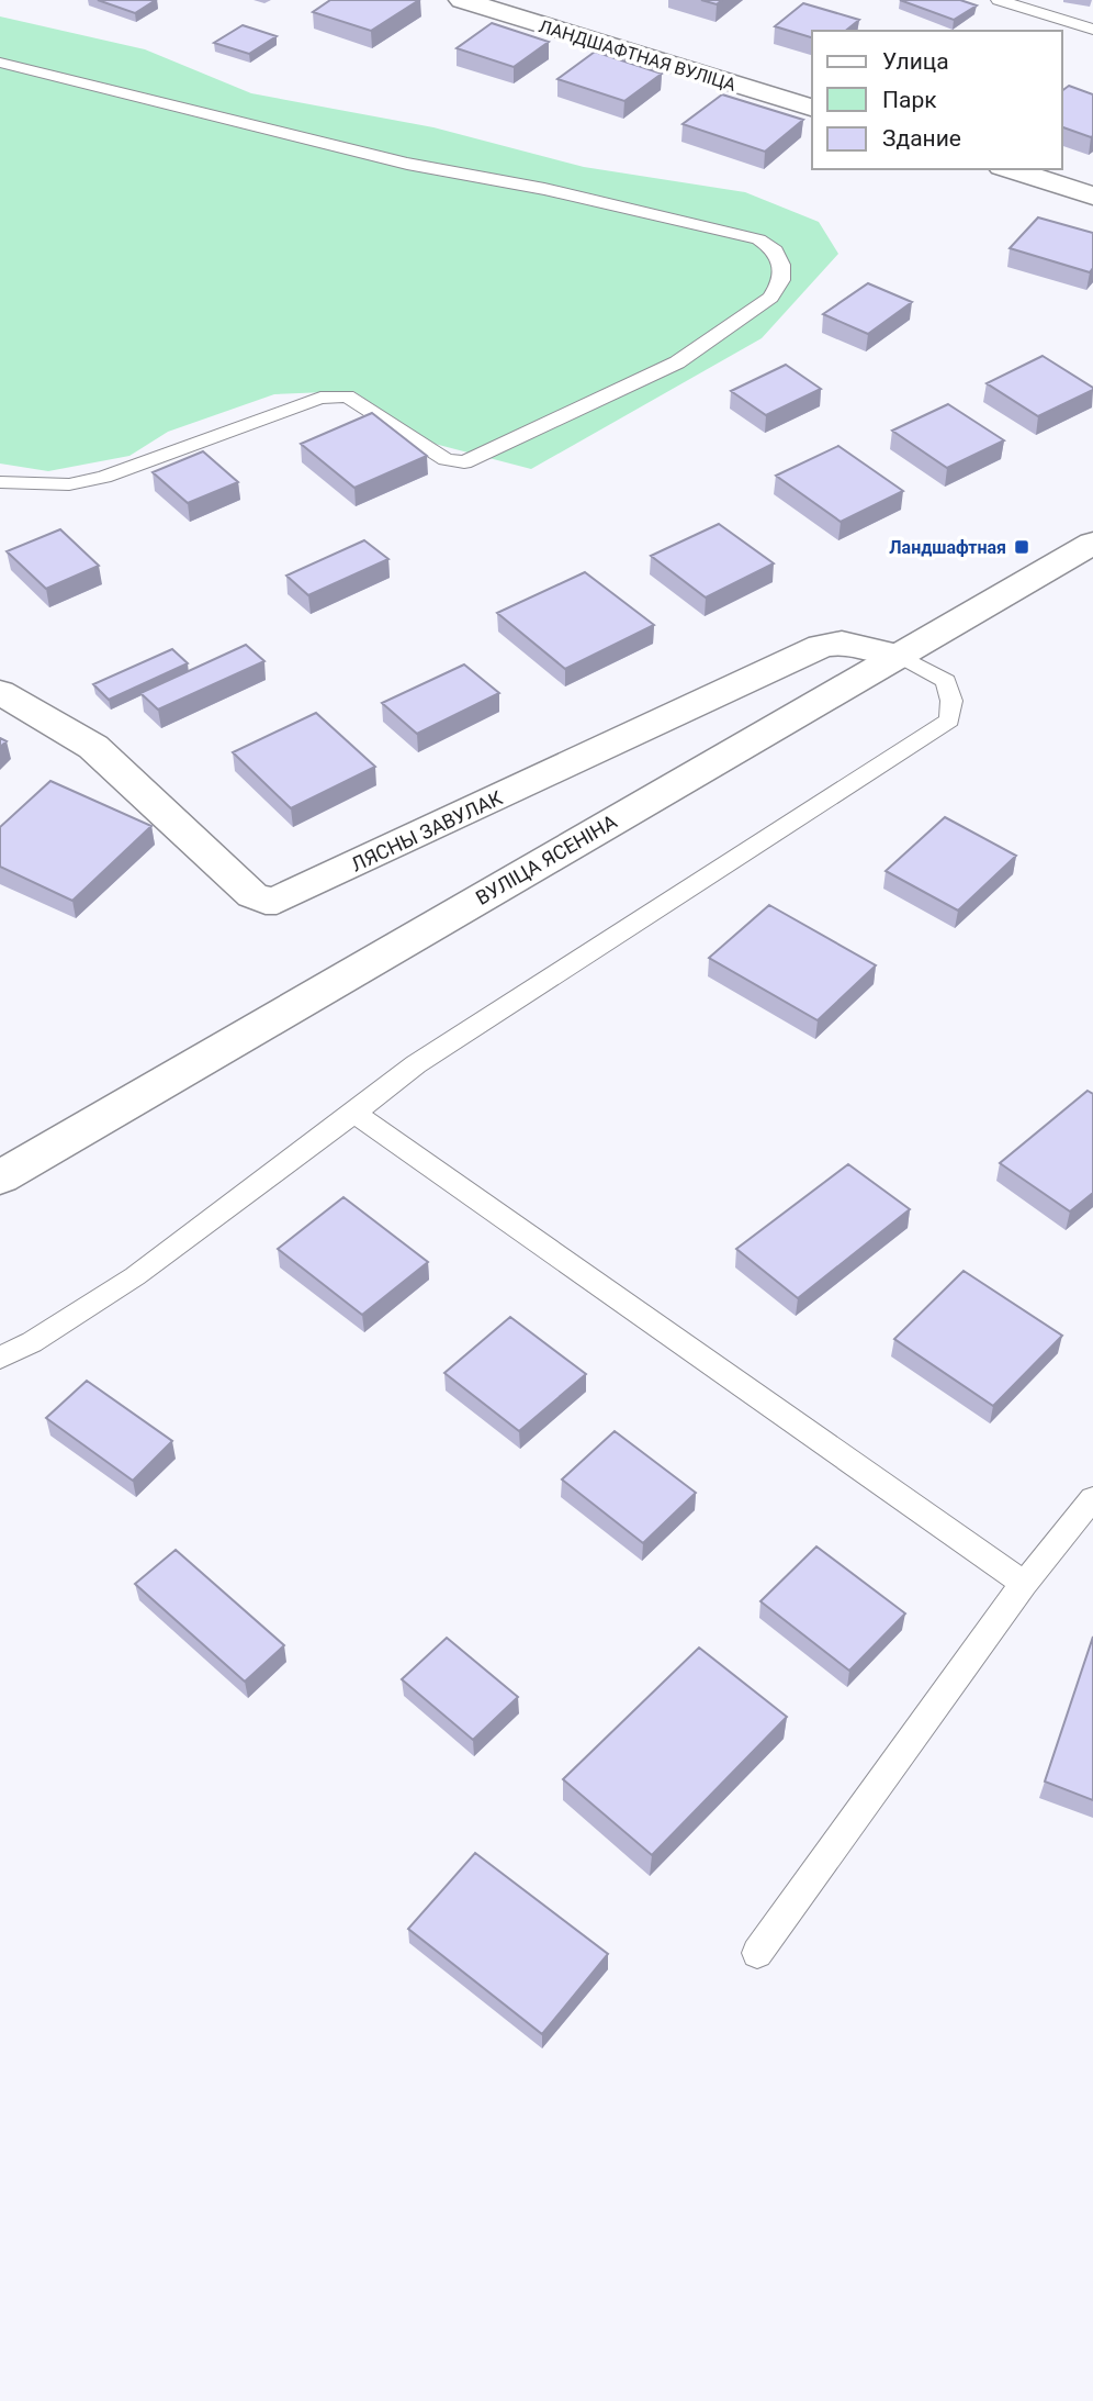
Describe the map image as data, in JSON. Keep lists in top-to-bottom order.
{
  "streets": {
    "street": ["ЛАНДШАФТНАЯ ВУЛІЦА", "ЛЯСНЫ ЗАВУЛАК", "ВУЛІЦА ЯСЕНІНА"]
  },
  "crossings": [
    ["ЛЯСНЫ ЗАВУЛАК", "ВУЛІЦА ЯСЕНІНА"]
  ],
  "places": {
    "transit": ["Ландшафтная"]
  },
  "legend": ["Улица", "Парк", "Здание"]
}
